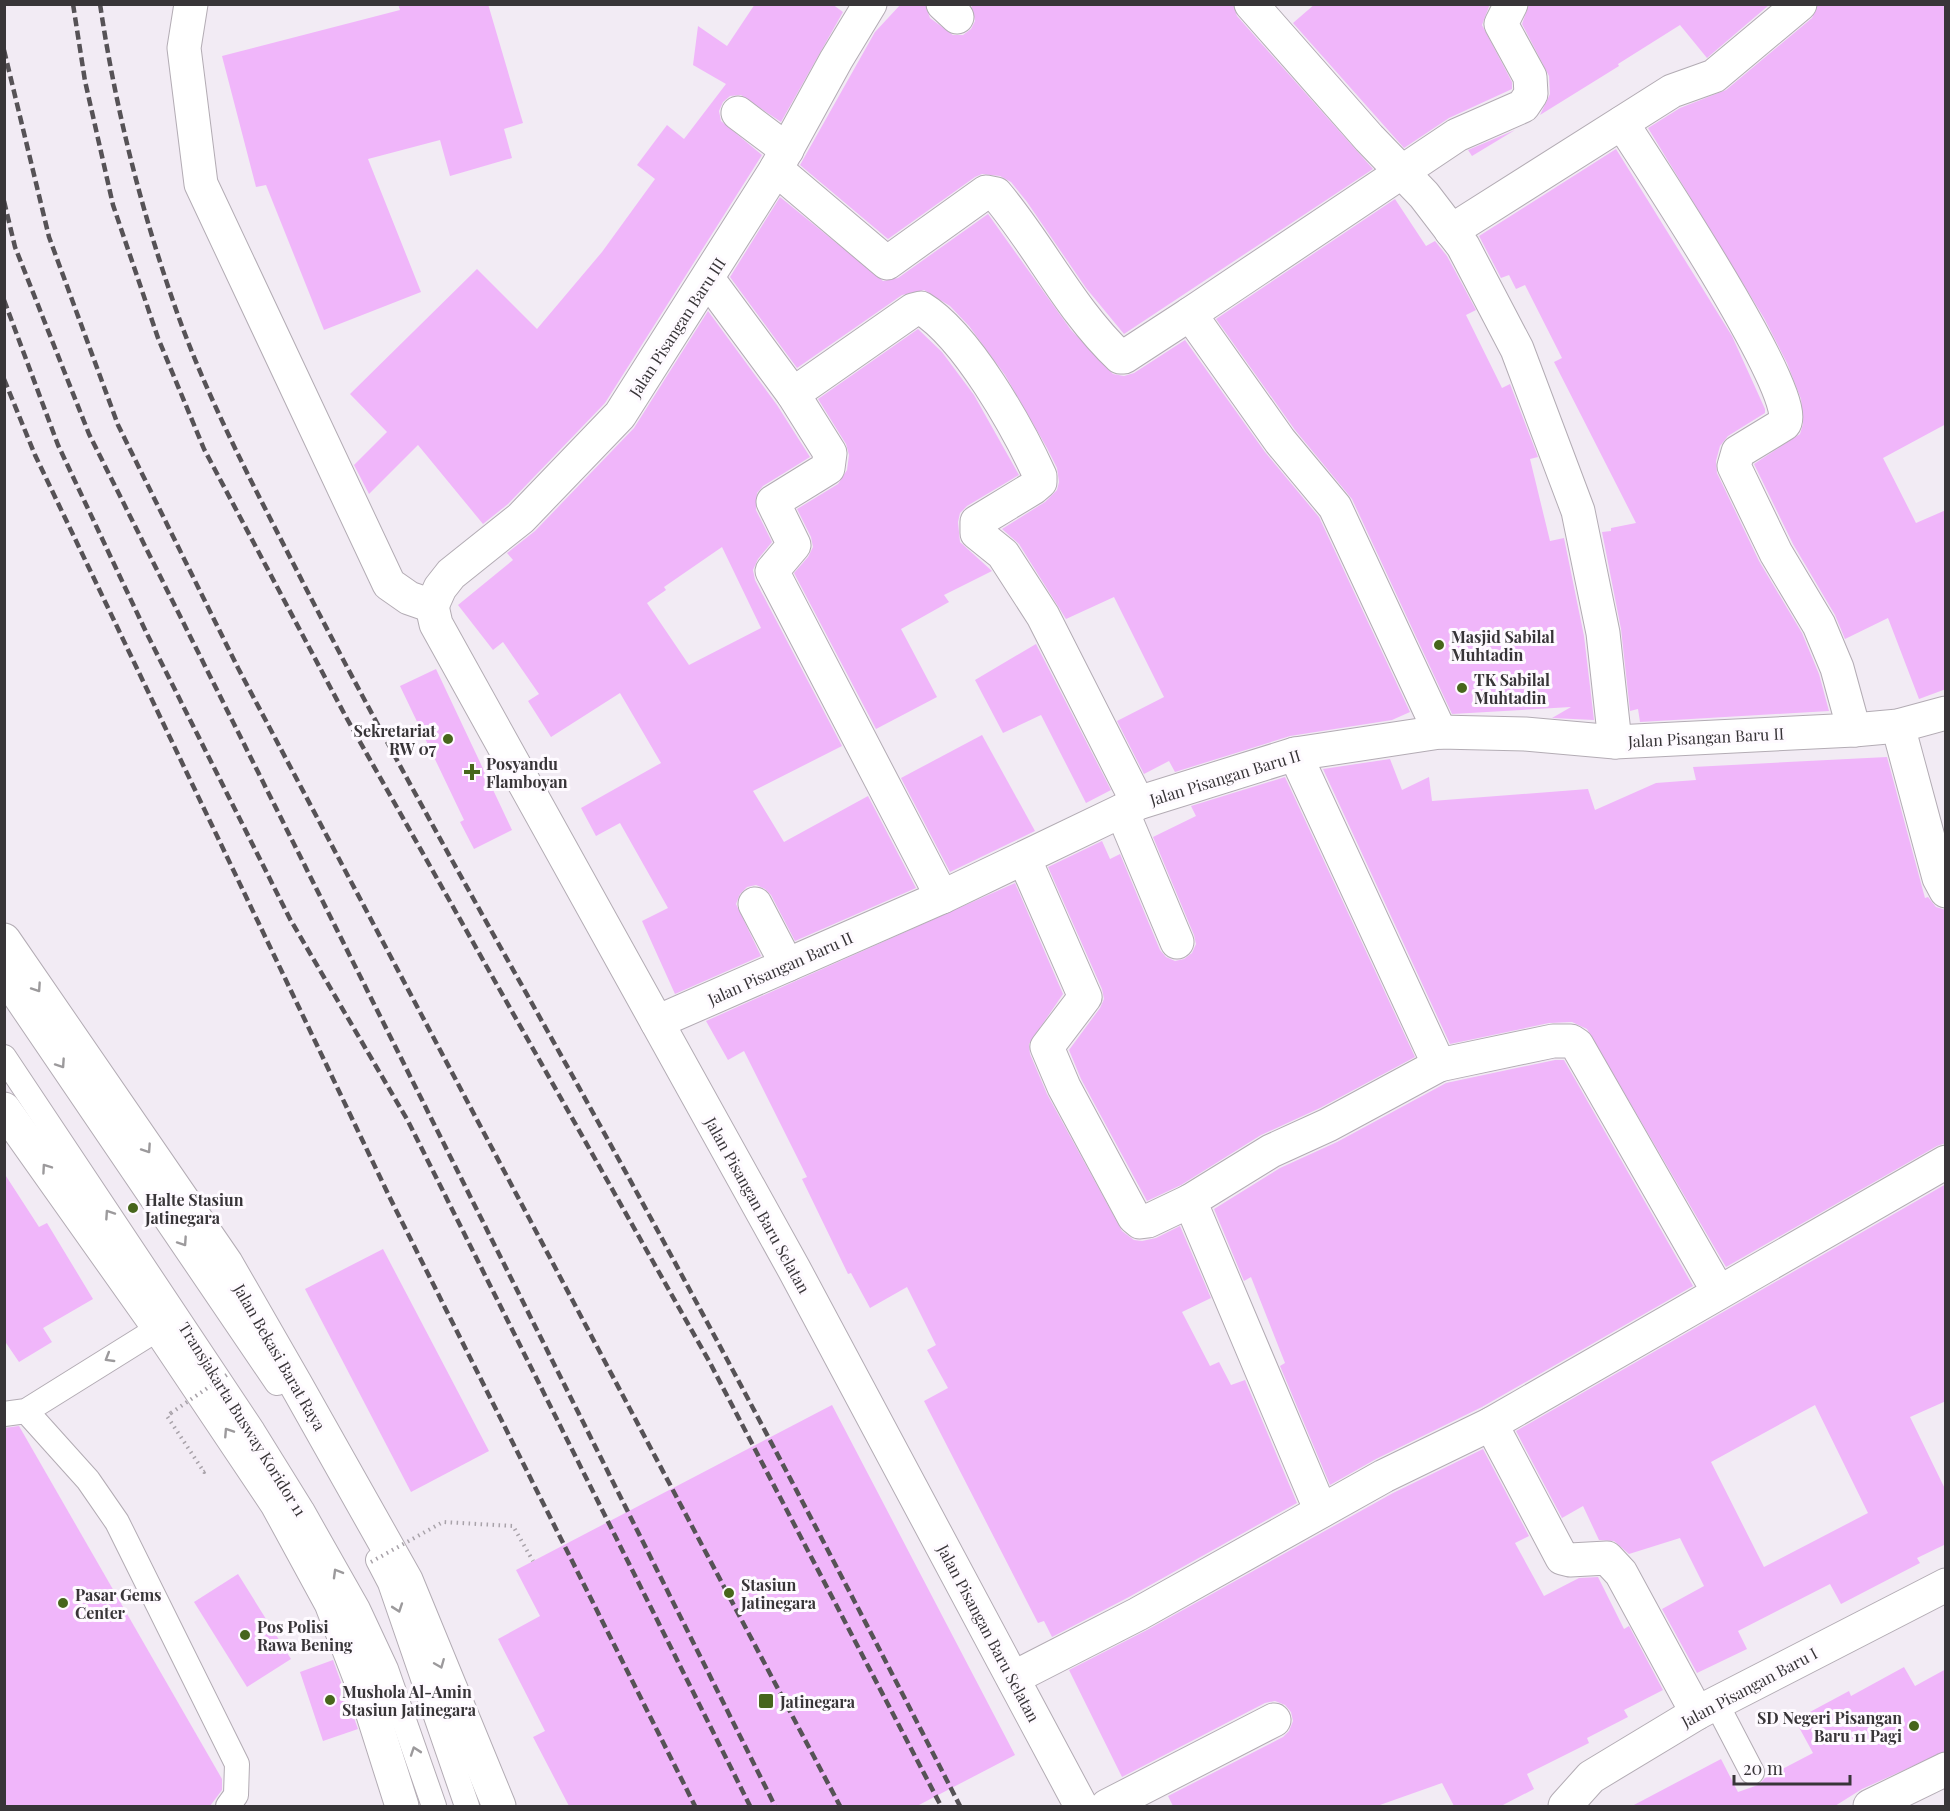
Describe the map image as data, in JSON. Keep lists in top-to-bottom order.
{
  "streets": {
    "street": [
      "Jalan Pisangan Baru III",
      "Jalan Pisangan Baru II",
      "Jalan Pisangan Baru Selatan",
      "Jalan Bekasi Barat Raya",
      "Jalan Pisangan Baru I"
    ],
    "lane": ["Transjakarta Busway Koridor 11"]
  },
  "crossings": [
    ["Jalan Pisangan Baru III", "Jalan Pisangan Baru Selatan"],
    ["Jalan Pisangan Baru II", "Jalan Pisangan Baru Selatan"]
  ],
  "places": {
    "other": [
      "Masjid Sabilal Muhtadin",
      "TK Sabilal Muhtadin",
      "Sekretariat RW 07",
      "Halte Stasiun Jatinegara",
      "Stasiun Jatinegara",
      "Pasar Gems Center",
      "Pos Polisi Rawa Bening",
      "Mushola Al-Amin Stasiun Jatinegara",
      "SD Negeri Pisangan Baru 11 Pagi"
    ],
    "health": ["Posyandu Flamboyan"],
    "transit": ["Jatinegara"]
  },
  "scale_bar": "20 m"
}
